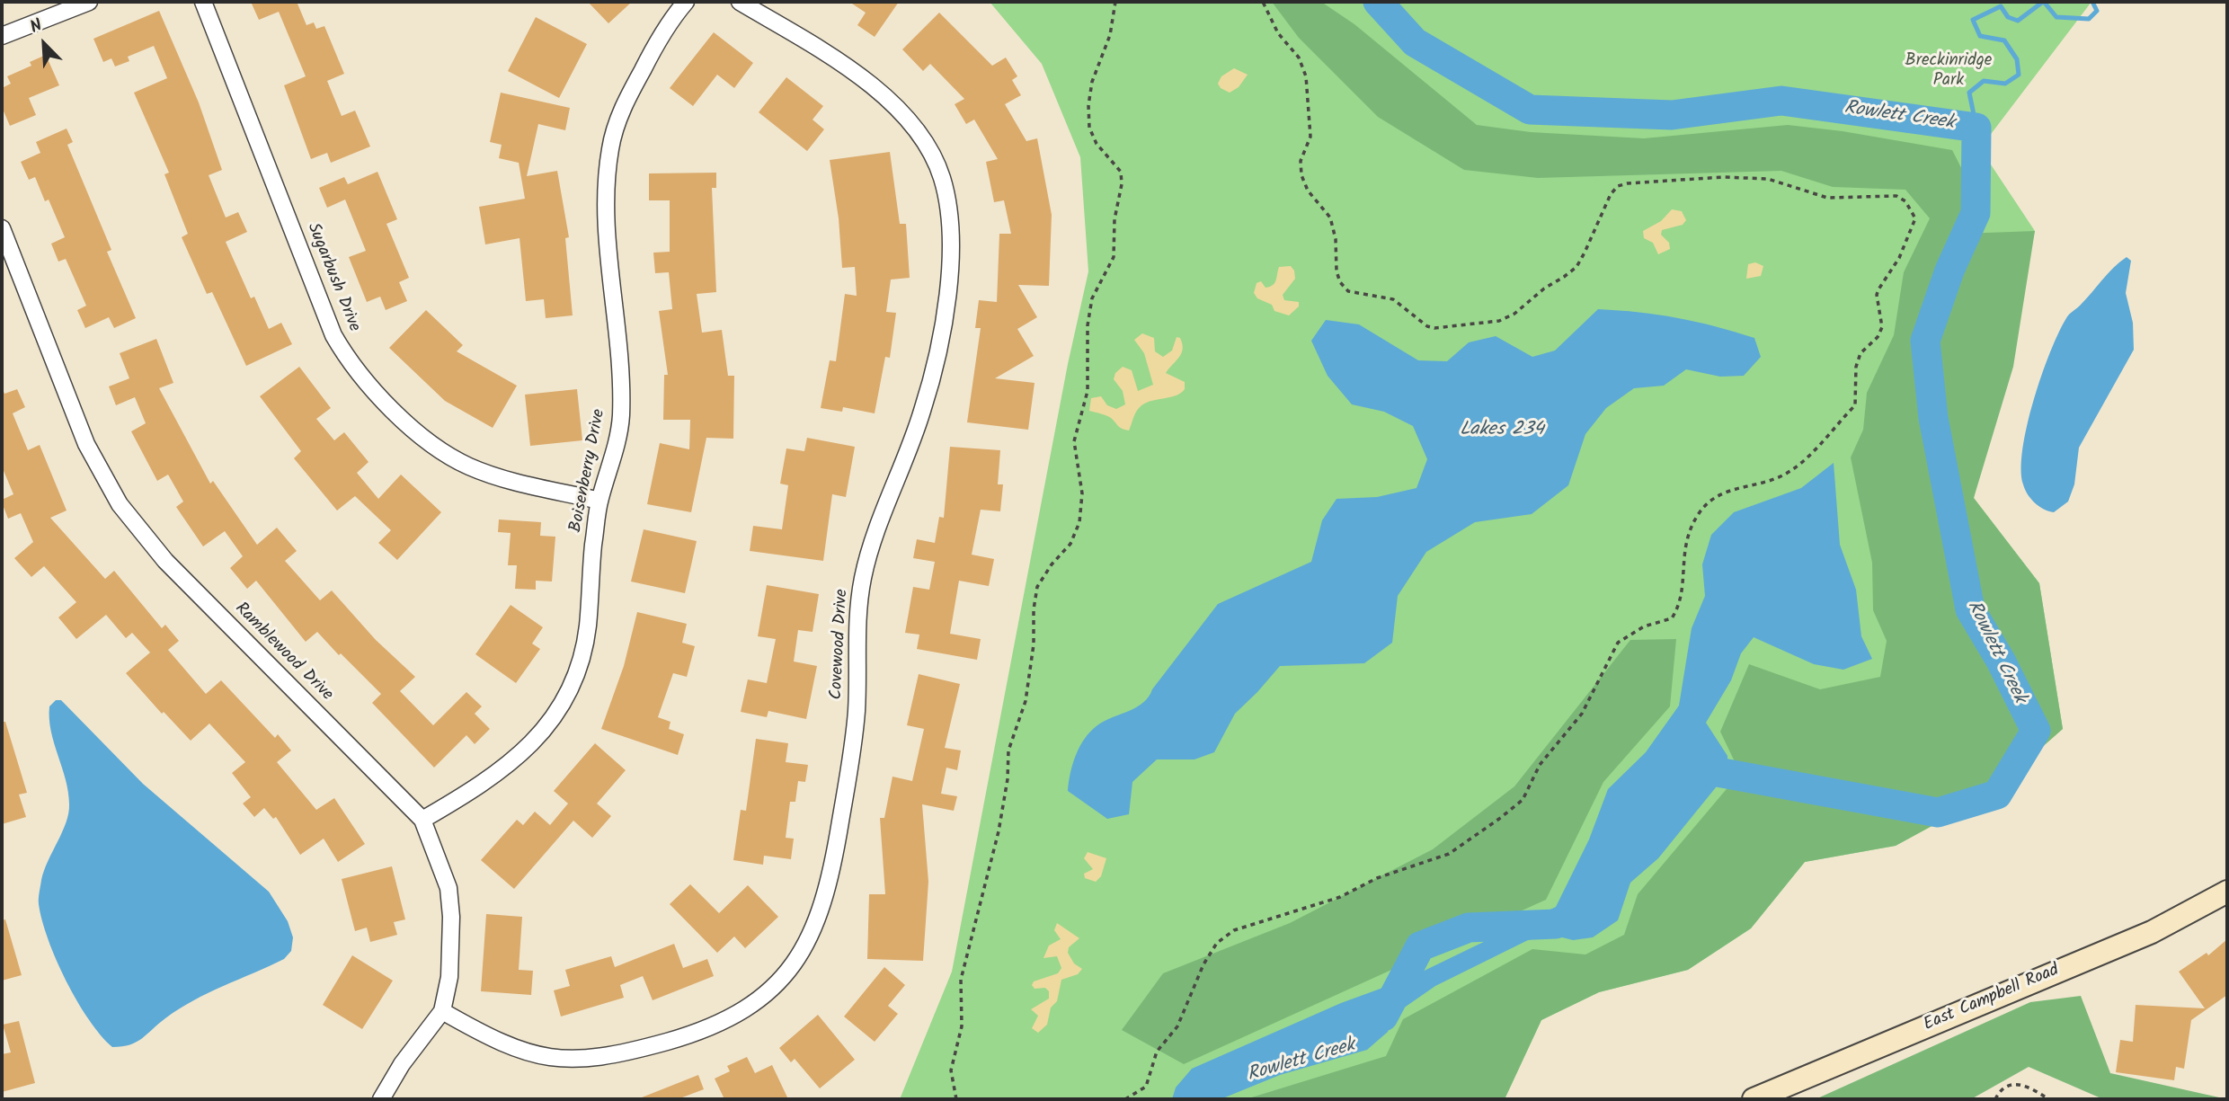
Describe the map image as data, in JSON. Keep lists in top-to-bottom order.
{
  "streets": {
    "main road": ["East Campbell Road"],
    "street": [
      "Sugarbush Drive",
      "Boisenberry Drive",
      "Covewood Drive",
      "Ramblewood Drive"
    ]
  },
  "crossings": [
    ["Sugarbush Drive", "Boisenberry Drive"],
    ["Boisenberry Drive", "Ramblewood Drive"],
    ["Covewood Drive", "Ramblewood Drive"]
  ],
  "water": ["Rowlett Creek", "Lakes 234"],
  "parks": ["Breckinridge Park"],
  "north": "top left"
}
